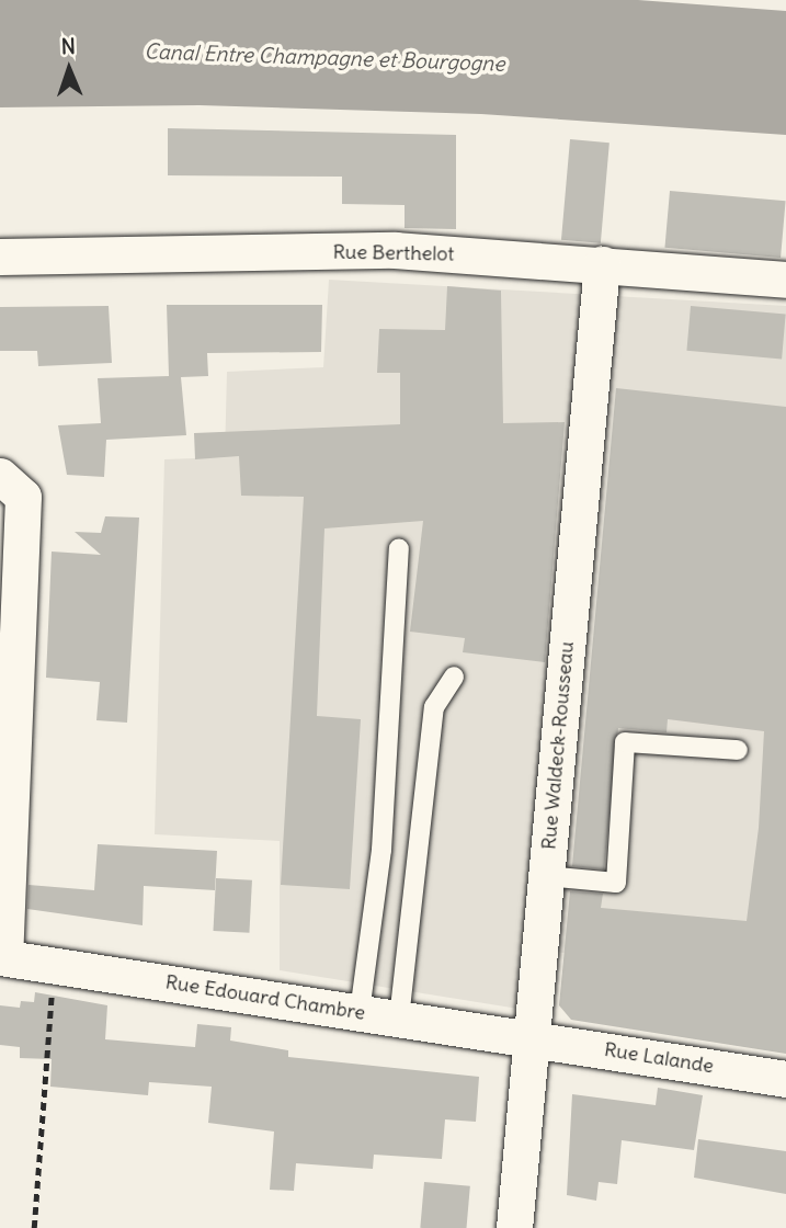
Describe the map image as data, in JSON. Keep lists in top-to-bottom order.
{
  "streets": {
    "street": [
      "Rue Berthelot",
      "Rue Waldeck-Rousseau",
      "Rue Edouard Chambre",
      "Rue Lalande"
    ]
  },
  "crossings": [
    ["Rue Berthelot", "Rue Waldeck-Rousseau"],
    ["Rue Waldeck-Rousseau", "Rue Edouard Chambre"],
    ["Rue Waldeck-Rousseau", "Rue Lalande"],
    ["Rue Edouard Chambre", "Rue Lalande"]
  ],
  "water": ["Canal Entre Champagne et Bourgogne"],
  "north": "top"
}
